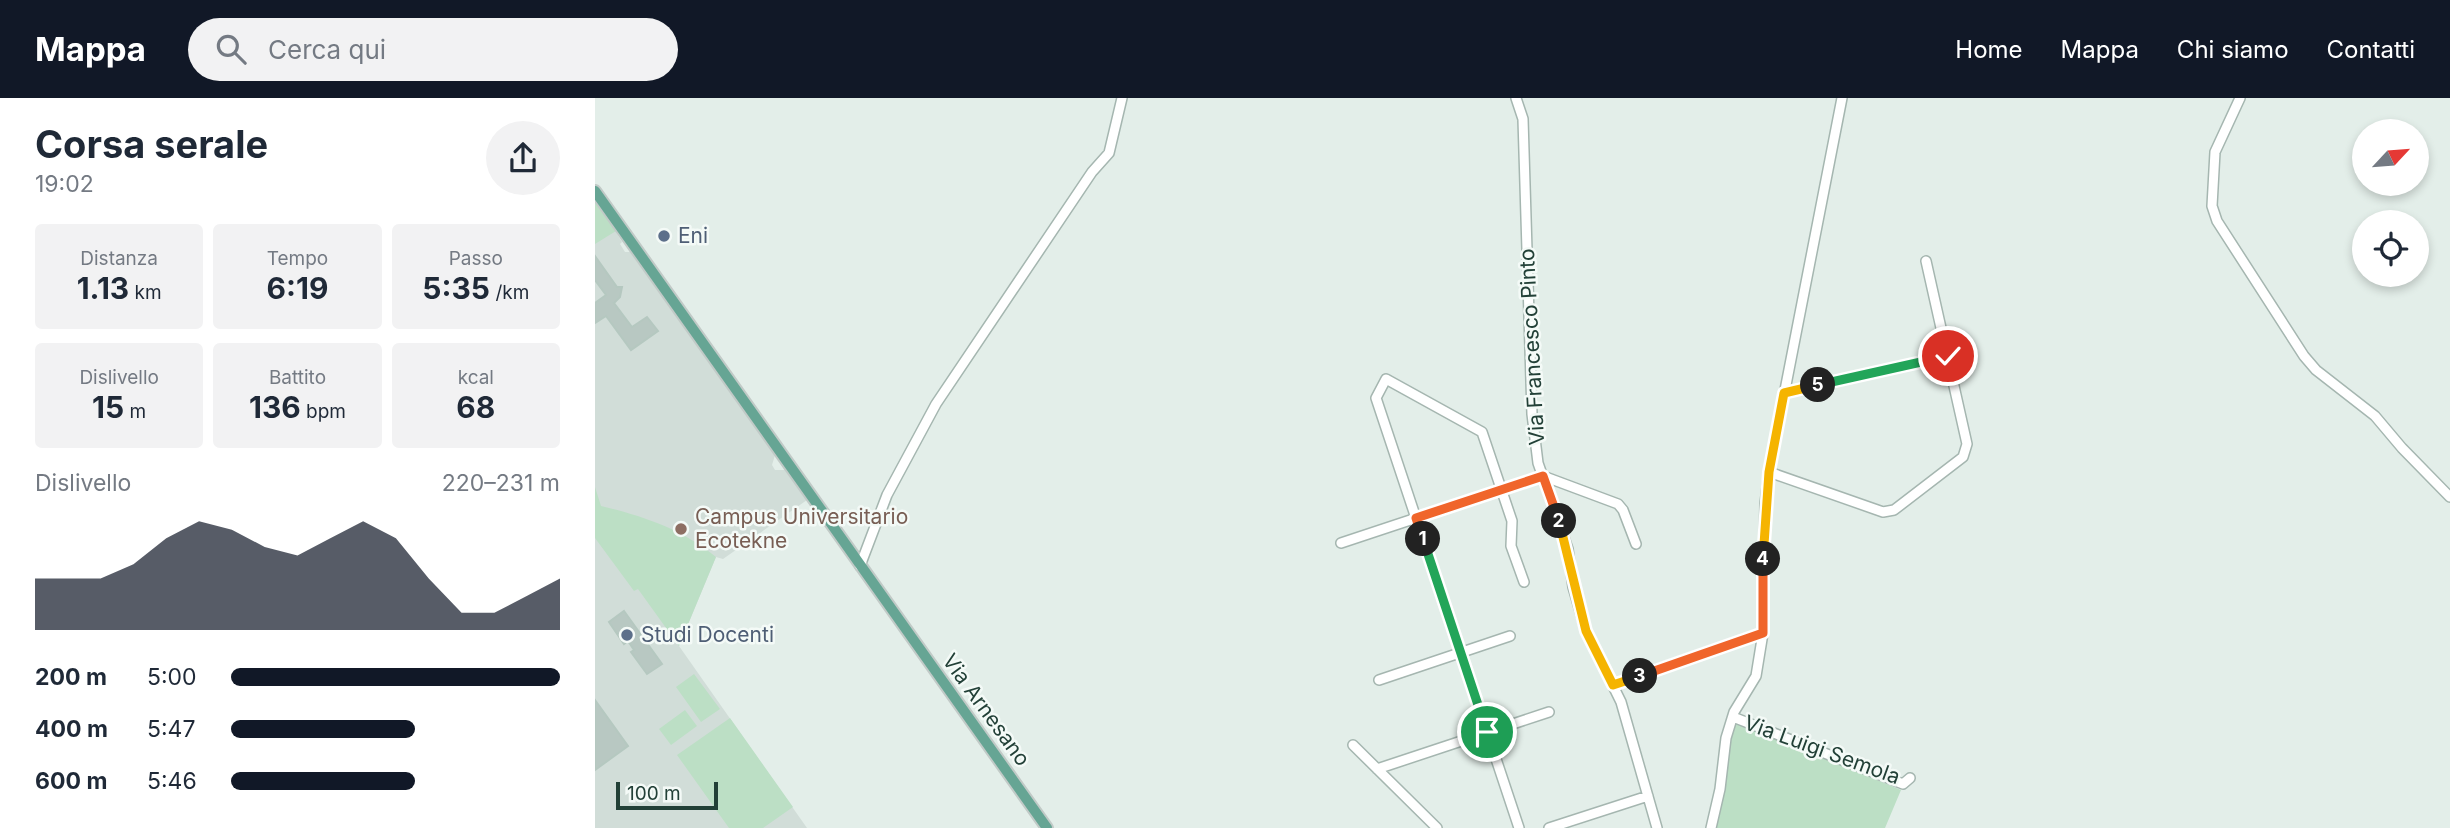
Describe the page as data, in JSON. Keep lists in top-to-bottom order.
{
  "streets": {
    "main road": ["Via Arnesano"],
    "street": ["Via Francesco Pinto", "Via Luigi Semola"]
  },
  "places": ["Eni", "Campus Universitario Ecotekne", "Studi Docenti"],
  "scale_bar": "100 m",
  "north": "top right",
  "page": {
    "header": "Mappa",
    "search": "Cerca qui",
    "nav": [
      "Home",
      "Mappa",
      "Chi siamo",
      "Contatti"
    ],
    "heading": ["Corsa serale", "19:02"],
    "stats": [
      ["Distanza", "1.13 km"],
      ["Tempo", "6:19"],
      ["Passo", "5:35 /km"],
      ["Dislivello", "15 m"],
      ["Battito", "136 bpm"],
      ["kcal", "68"]
    ],
    "pins": [
      "5",
      "2",
      "1",
      "4",
      "3"
    ],
    "chart": ["Dislivello", "220–231 m"],
    "list": [
      {
        "name": "200 m",
        "note": "5:00"
      },
      {
        "name": "400 m",
        "note": "5:47"
      },
      {
        "name": "600 m",
        "note": "5:46"
      }
    ],
    "scale": "100 m"
  }
}
